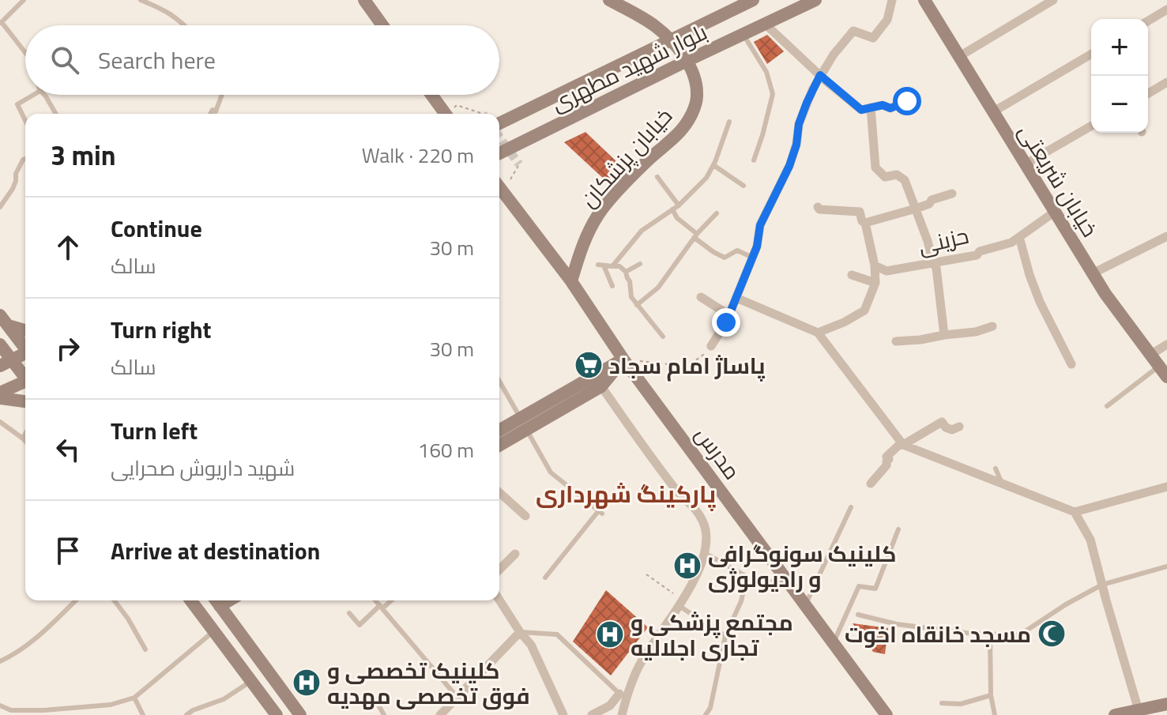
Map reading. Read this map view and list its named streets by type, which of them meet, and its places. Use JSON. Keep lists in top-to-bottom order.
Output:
{
  "streets": {
    "main road": [
      "بلوار شهید مطهری",
      "خیابان پزشکان",
      "خیابان شریعتی",
      "مدرس"
    ],
    "street": ["حزینی"]
  },
  "crossings": [
    ["بلوار شهید مطهری", "خیابان پزشکان"],
    ["خیابان پزشکان", "مدرس"],
    ["خیابان شریعتی", "حزینی"]
  ],
  "districts": ["پارکینگ شهرداری"],
  "places": {
    "supermarket": ["پاساژ امام سجاد"],
    "hospital": ["کلینیک سونوگرافی و رادیولوژی", "مجتمع پزشکی و تجاری اجلالیه", "کلینیک تخصصی و فوق تخصصی مهدیه"],
    "mosque": ["مسجد خانقاه اخوت"]
  },
  "page": {
    "map_buttons": ["+", "−"],
    "search": "Search here",
    "heading": ["3 min", "Walk · 220 m"],
    "list": [
      ["Continue", "سالک", "30 m"],
      ["Turn right", "سالک", "30 m"],
      ["Turn left", "شهید داریوش صحرایی", "160 m"],
      "Arrive at destination"
    ]
  }
}
